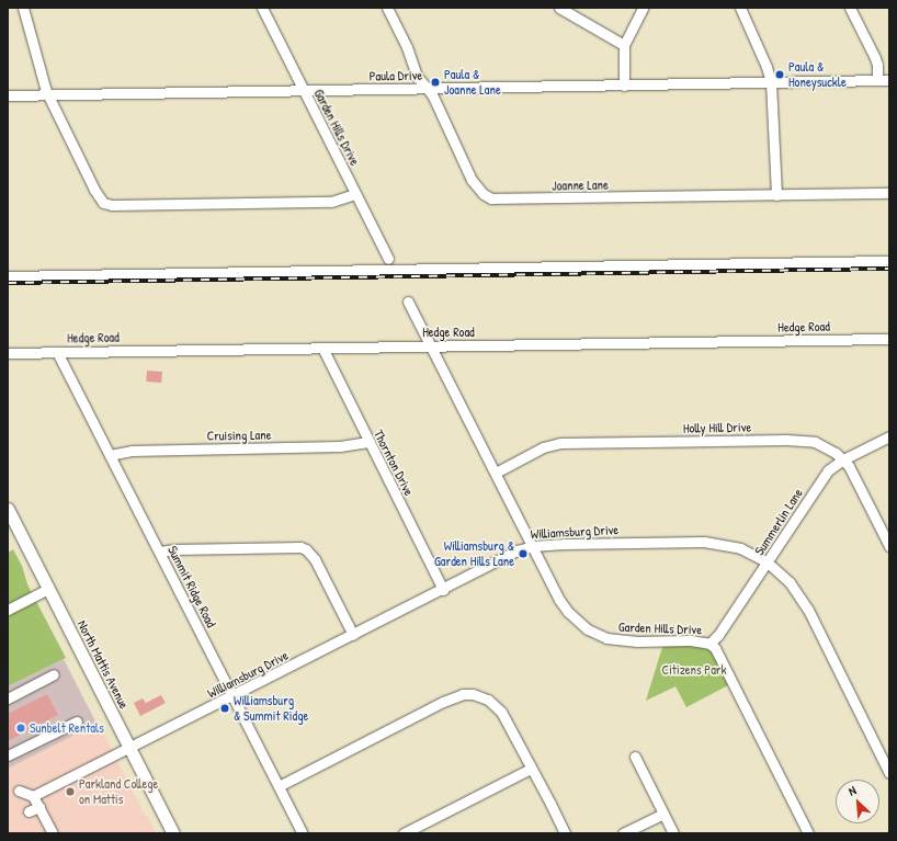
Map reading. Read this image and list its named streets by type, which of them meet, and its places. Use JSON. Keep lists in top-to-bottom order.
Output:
{
  "streets": {
    "main road": ["North Mattis Avenue"],
    "street": [
      "Paula Drive",
      "Garden Hills Drive",
      "Joanne Lane",
      "Hedge Road",
      "Holly Hill Drive",
      "Cruising Lane",
      "Thornton Drive",
      "Summerlin Lane",
      "Williamsburg Drive",
      "Summit Ridge Road"
    ]
  },
  "crossings": [
    ["Paula Drive", "Garden Hills Drive"],
    ["Paula Drive", "Joanne Lane"],
    ["Garden Hills Drive", "Hedge Road"],
    ["Garden Hills Drive", "Holly Hill Drive"],
    ["Garden Hills Drive", "Summerlin Lane"],
    ["Garden Hills Drive", "Williamsburg Drive"],
    ["Hedge Road", "Thornton Drive"],
    ["Hedge Road", "Summit Ridge Road"],
    ["Holly Hill Drive", "Summerlin Lane"],
    ["Cruising Lane", "Thornton Drive"],
    ["Cruising Lane", "Summit Ridge Road"],
    ["Thornton Drive", "Williamsburg Drive"],
    ["Summerlin Lane", "Williamsburg Drive"],
    ["Williamsburg Drive", "Summit Ridge Road"],
    ["Williamsburg Drive", "North Mattis Avenue"]
  ],
  "parks": ["Citizens Park"],
  "places": [
    "Paula & Honeysuckle",
    "Paula & Joanne Lane",
    "Williamsburg & Garden Hills Lane",
    "Williamsburg & Summit Ridge",
    "Sunbelt Rentals",
    "Parkland College on Mattis"
  ],
  "north": "top left"
}
